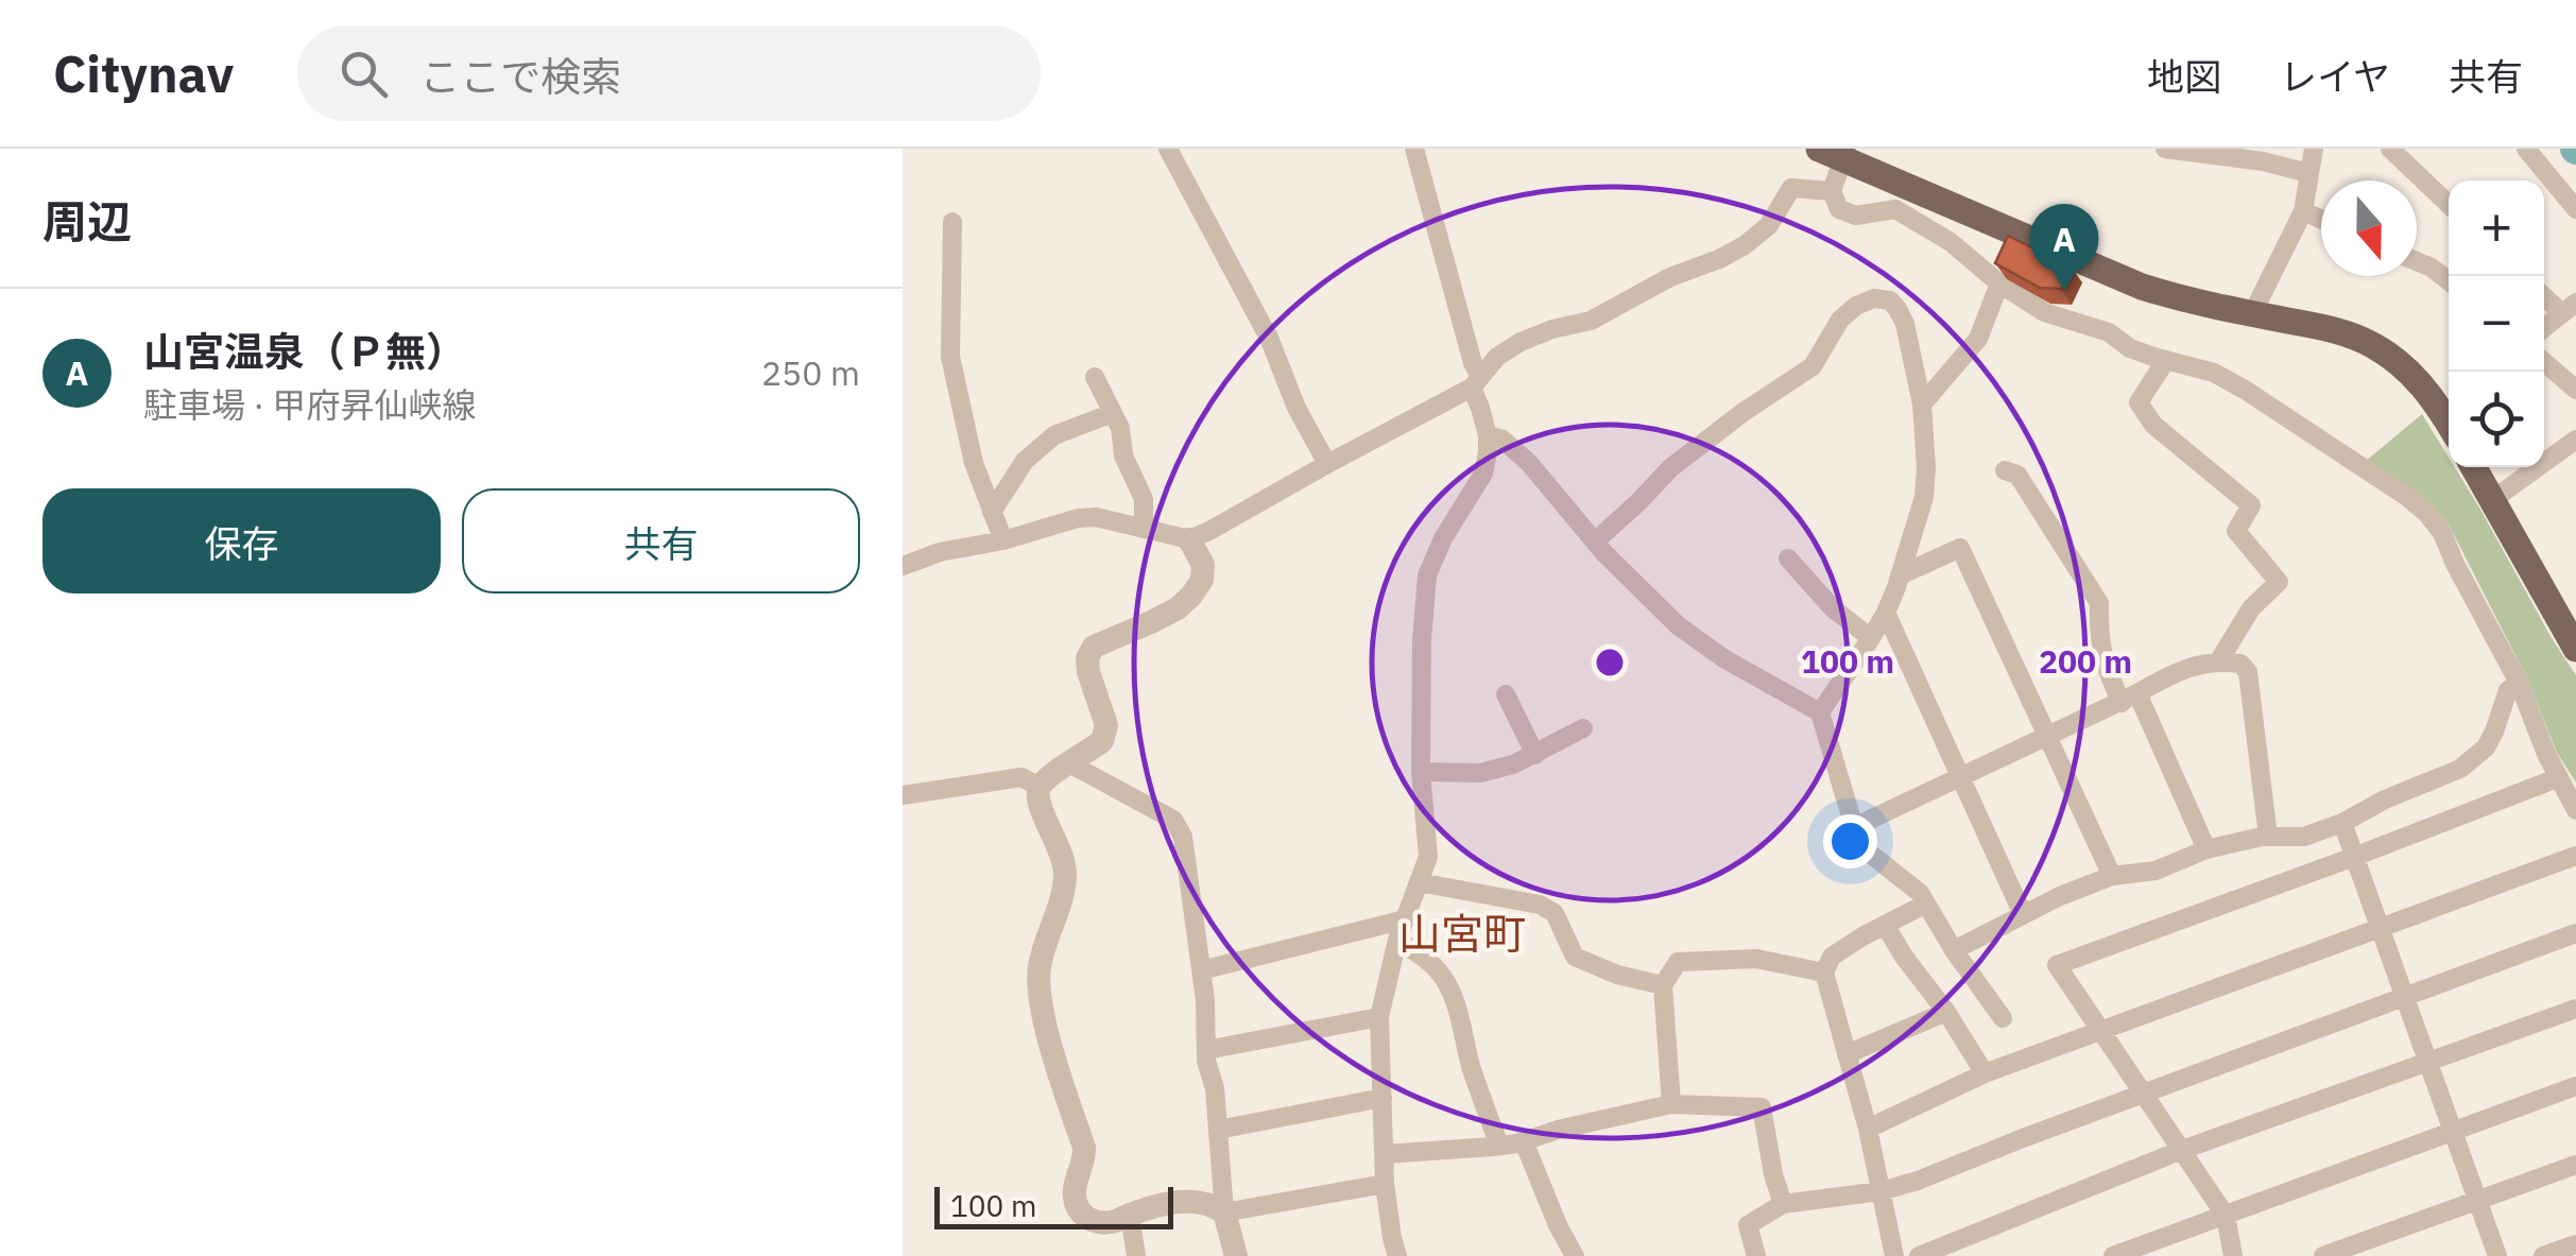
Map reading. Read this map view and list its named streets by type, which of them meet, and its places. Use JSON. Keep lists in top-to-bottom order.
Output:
{
  "districts": ["山宮町"],
  "scale_bar": "100 m",
  "north": "bottom",
  "page": {
    "header": "Citynav",
    "search": "ここで検索",
    "nav": ["地図", "レイヤ", "共有"],
    "heading": "周辺",
    "map_buttons": ["+", "−"],
    "pins": "A",
    "list": [
      {
        "mark": "A",
        "name": "山宮温泉（Ｐ無）",
        "note": "駐車場 · 甲府昇仙峡線",
        "value": "250 m"
      }
    ],
    "buttons": ["保存", "共有"],
    "scale": "100 m"
  },
  "rings": ["100 m", "200 m"]
}
